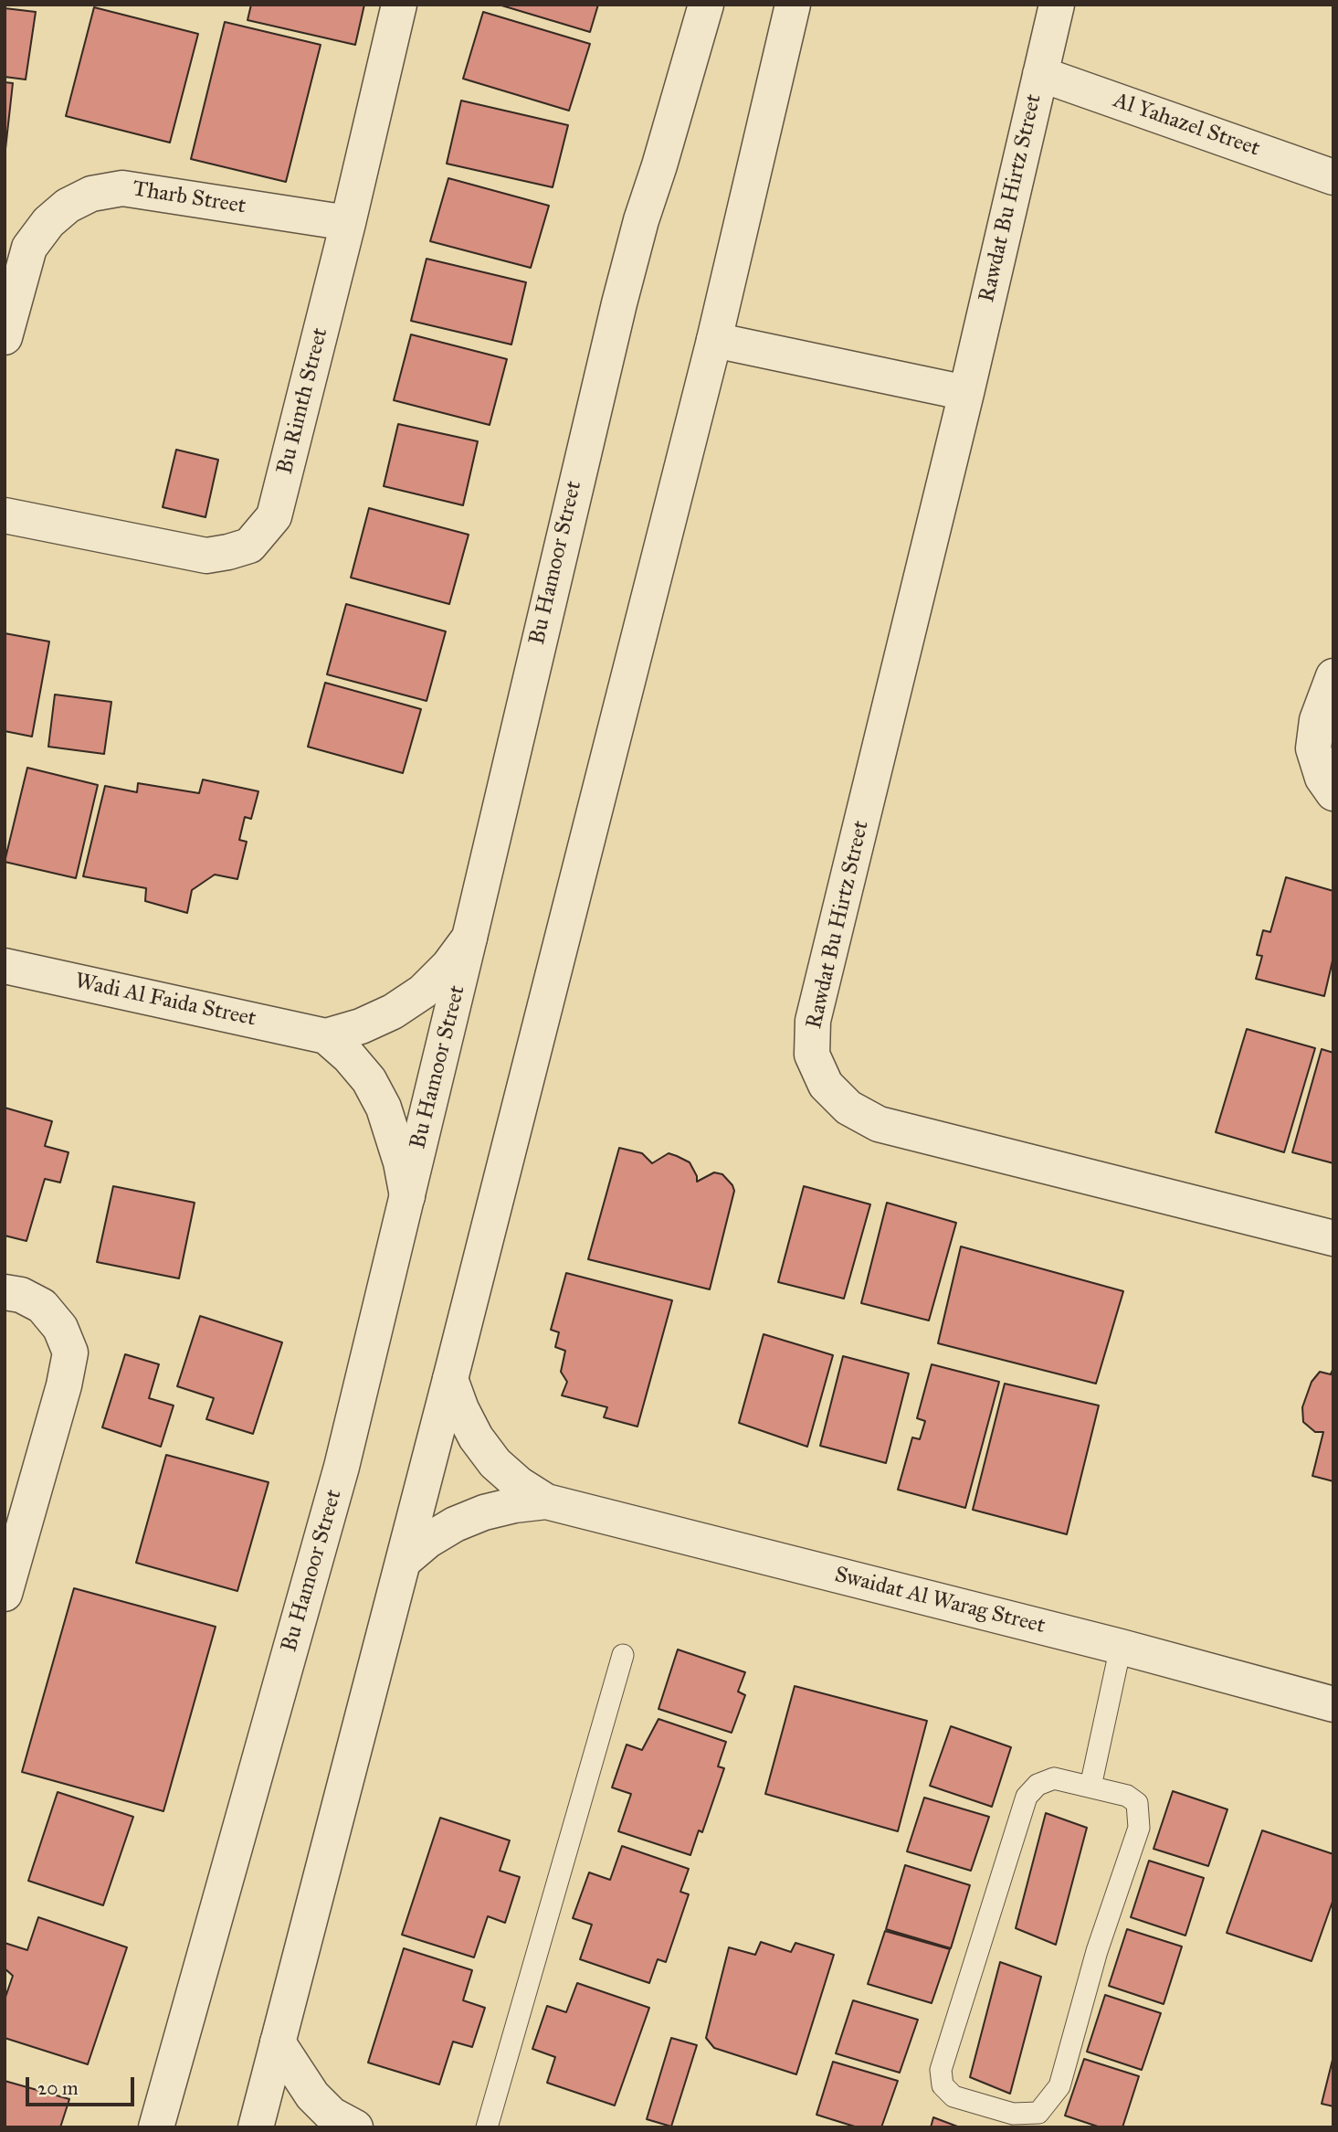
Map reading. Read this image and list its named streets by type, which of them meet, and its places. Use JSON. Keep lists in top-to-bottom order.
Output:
{
  "streets": {
    "street": [
      "Al Yahazel Street",
      "Tharb Street",
      "Rawdat Bu Hirtz Street",
      "Bu Rimth Street",
      "Bu Hamoor Street",
      "Wadi Al Faida Street",
      "Swaidat Al Warag Street"
    ]
  },
  "crossings": [
    ["Al Yahazel Street", "Rawdat Bu Hirtz Street"],
    ["Tharb Street", "Bu Rimth Street"],
    ["Bu Hamoor Street", "Wadi Al Faida Street"]
  ],
  "scale_bar": "20 m"
}
